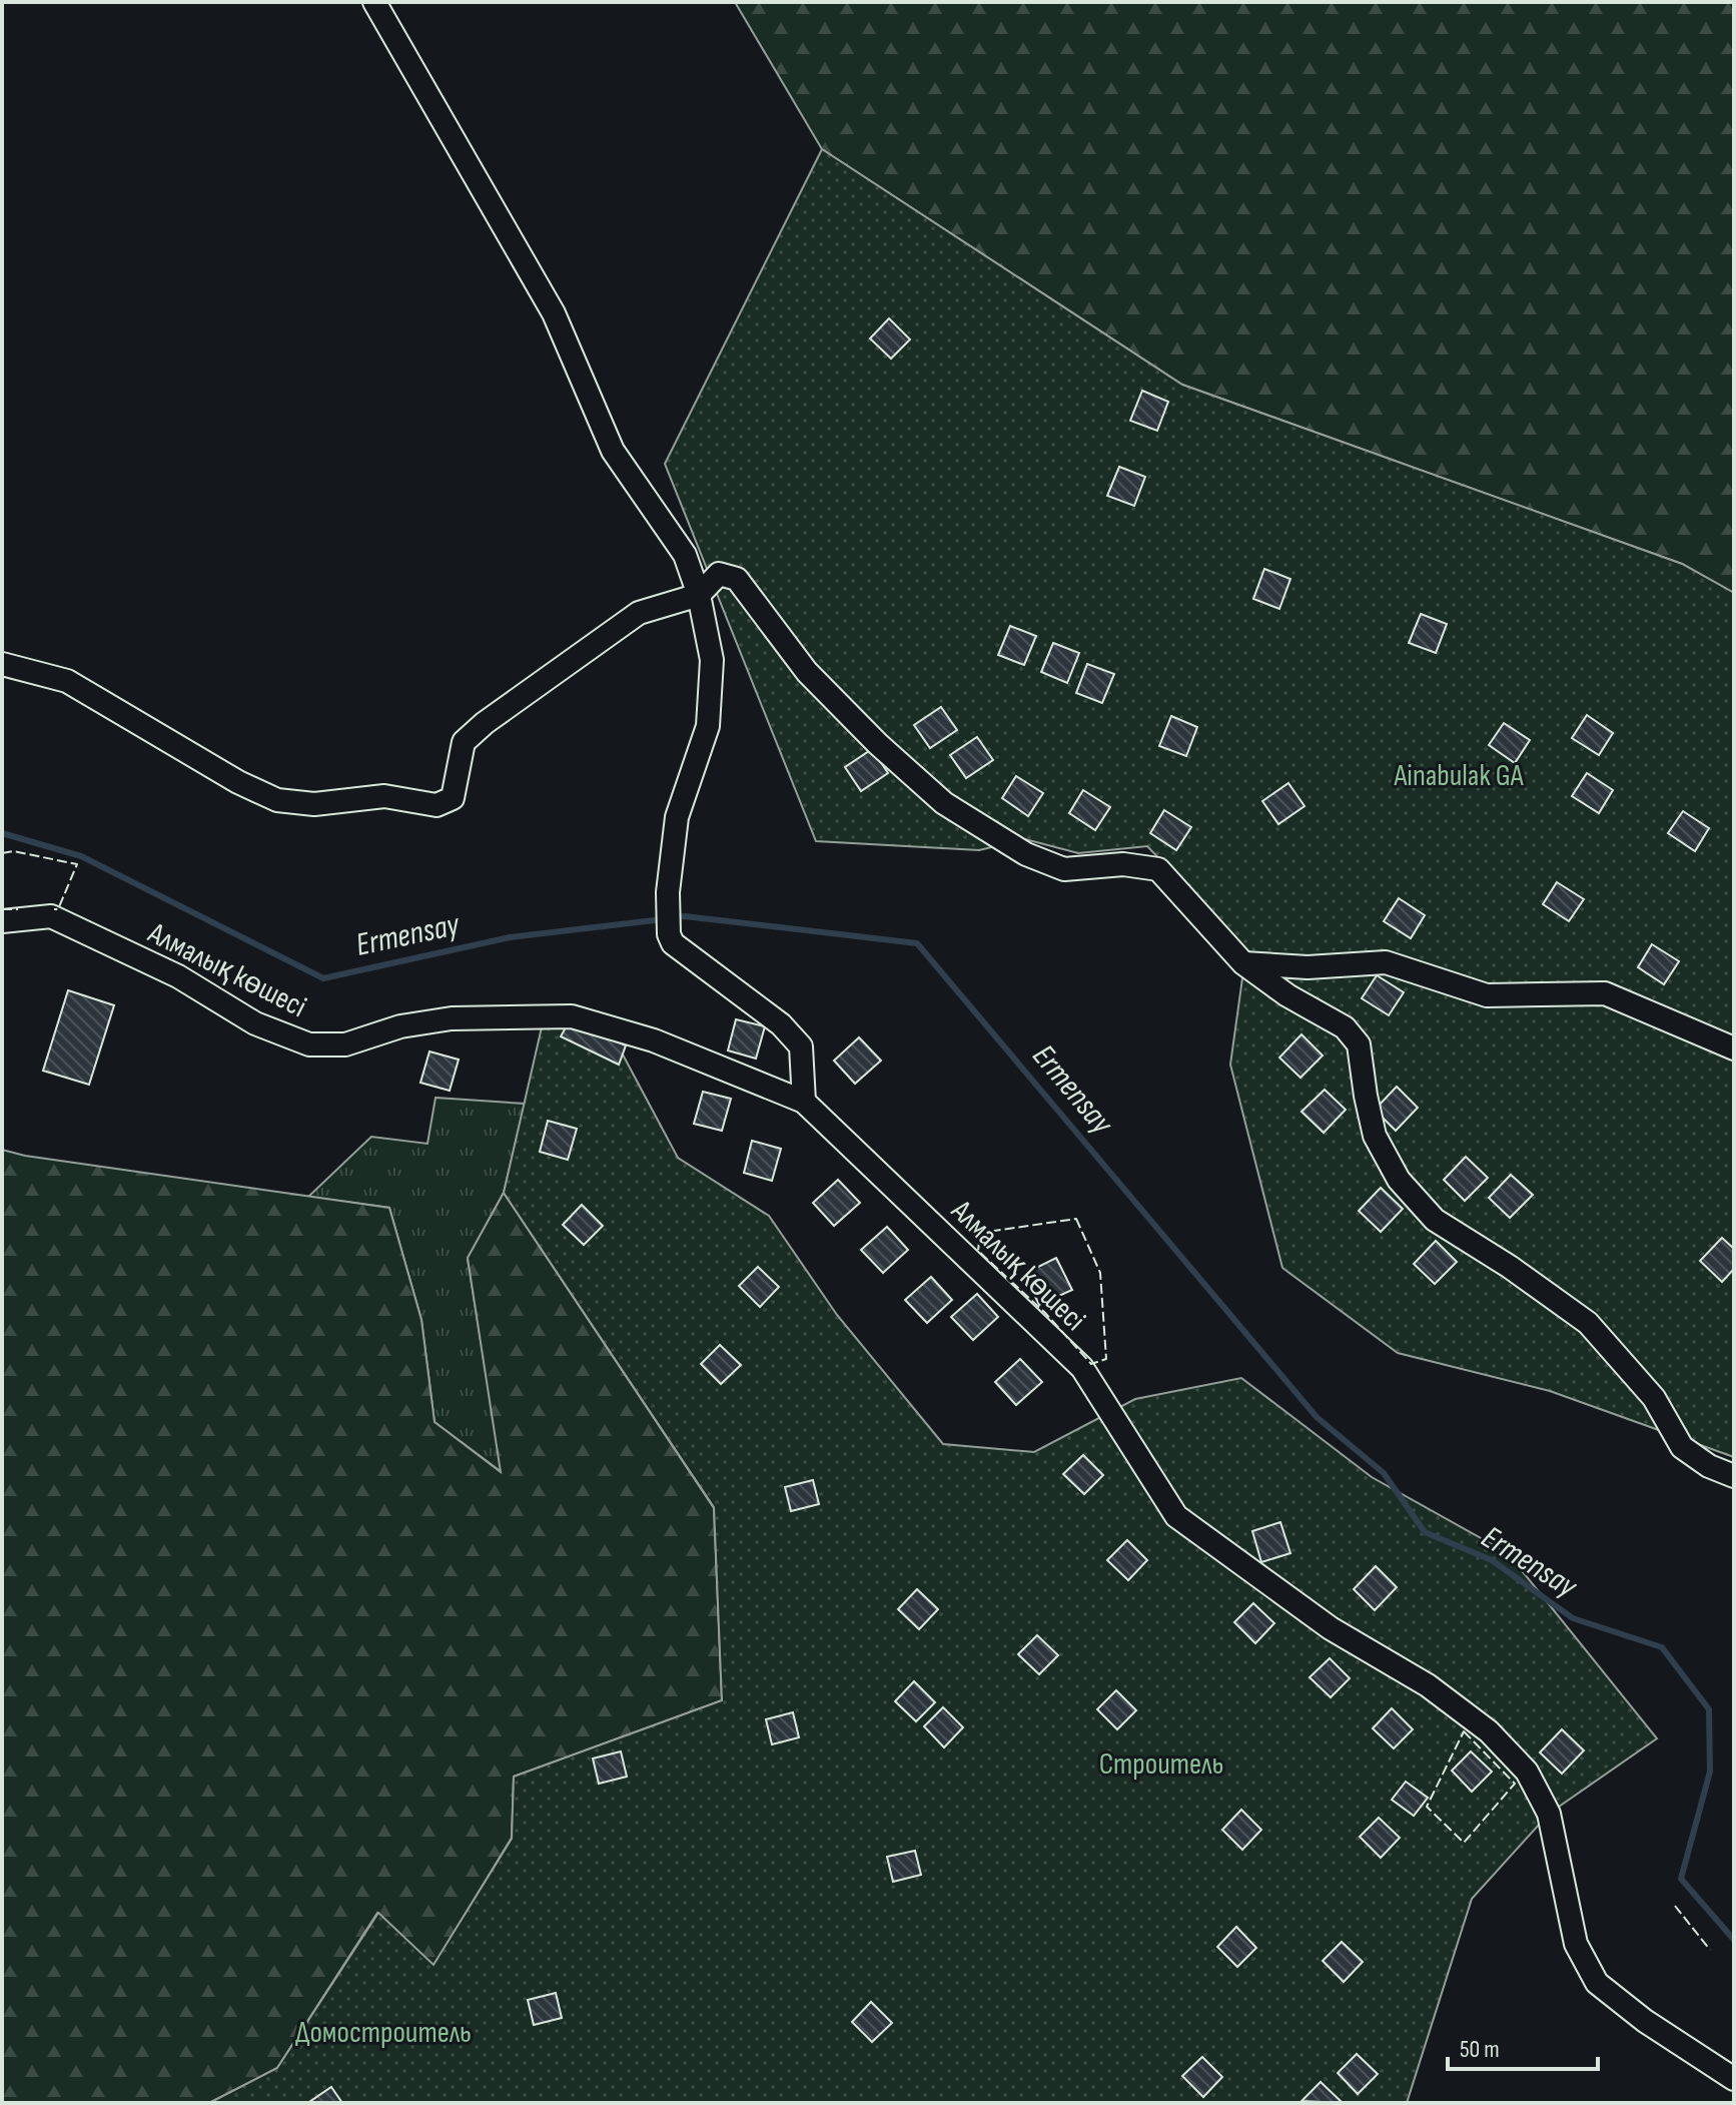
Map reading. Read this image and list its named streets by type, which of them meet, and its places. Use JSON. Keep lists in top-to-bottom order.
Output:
{
  "streets": {
    "street": ["Алмалық көшесі"]
  },
  "water": ["Ermensay"],
  "parks": ["Ainabulak GA", "Строитель", "Домостроитель"],
  "scale_bar": "50 m"
}
